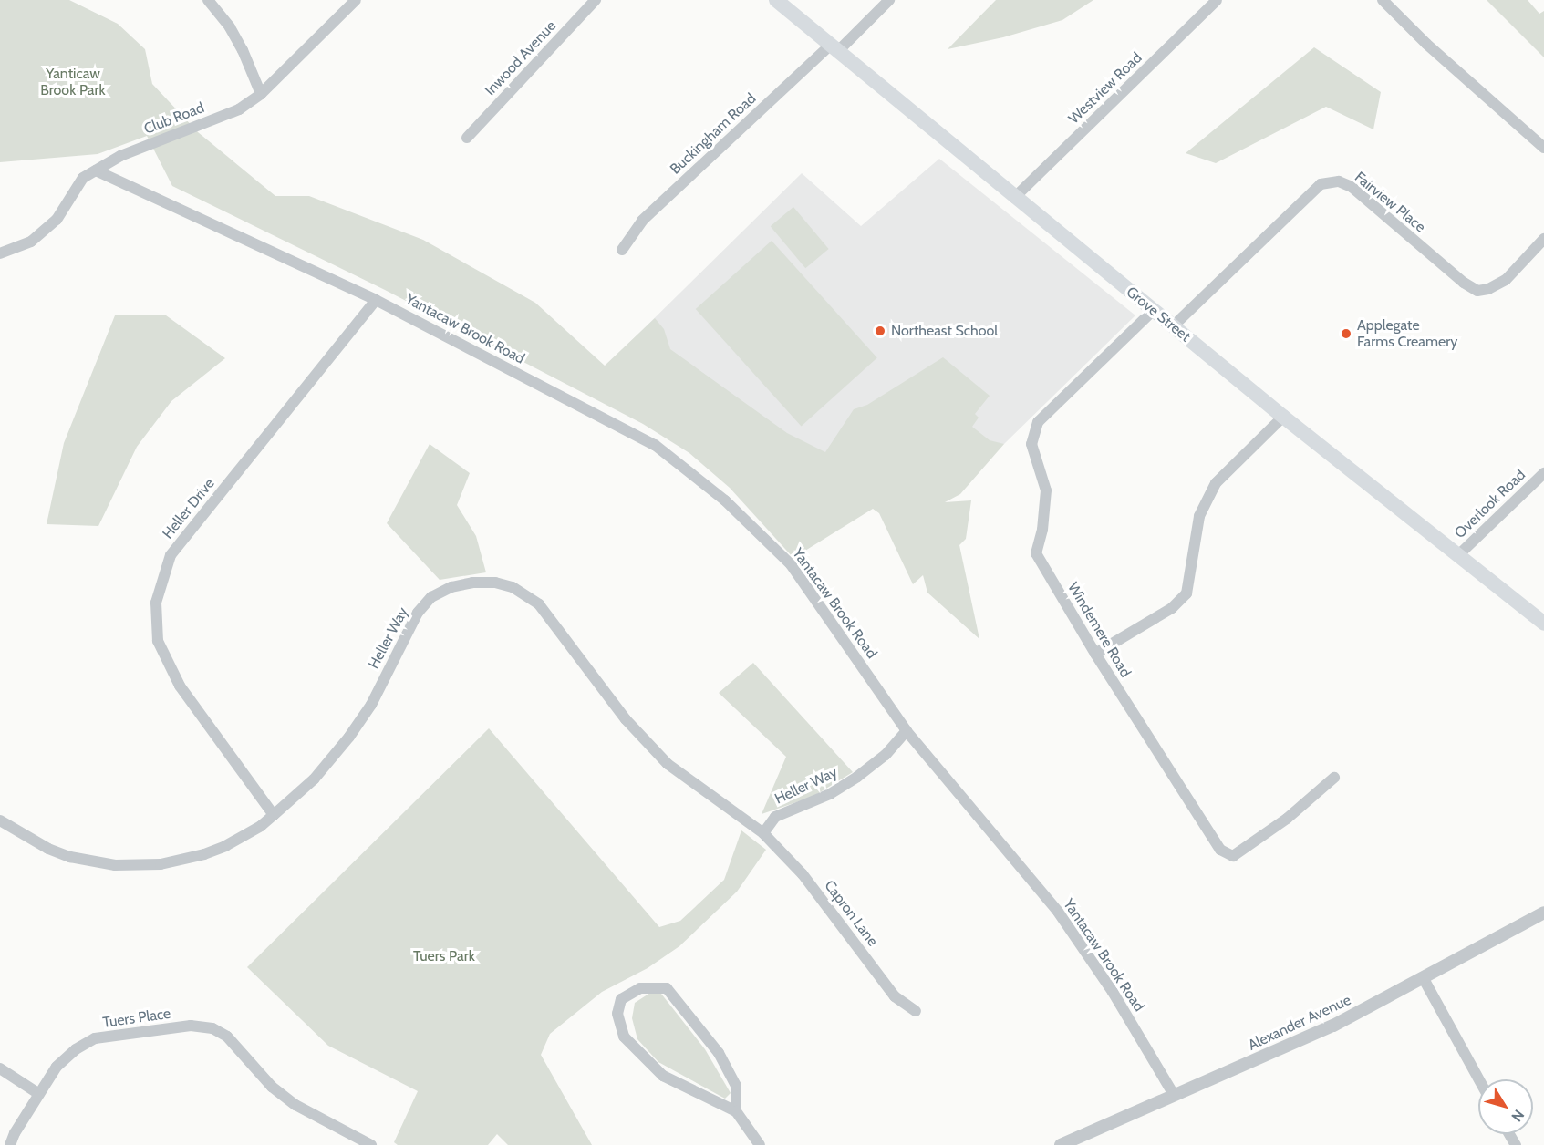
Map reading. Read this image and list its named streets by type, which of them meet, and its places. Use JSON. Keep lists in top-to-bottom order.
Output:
{
  "streets": {
    "main road": ["Grove Street"],
    "street": [
      "Inwood Avenue",
      "Westview Road",
      "Club Road",
      "Buckingham Road",
      "Fairview Place",
      "Yantacaw Brook Road",
      "Overlook Road",
      "Heller Drive",
      "Windemere Road",
      "Heller Way",
      "Capron Lane",
      "Tuers Place",
      "Alexander Avenue"
    ]
  },
  "crossings": [
    ["Westview Road", "Grove Street"],
    ["Club Road", "Yantacaw Brook Road"],
    ["Buckingham Road", "Grove Street"],
    ["Fairview Place", "Grove Street"],
    ["Grove Street", "Overlook Road"],
    ["Grove Street", "Windemere Road"],
    ["Yantacaw Brook Road", "Heller Drive"],
    ["Yantacaw Brook Road", "Heller Way"],
    ["Yantacaw Brook Road", "Alexander Avenue"],
    ["Heller Drive", "Heller Way"],
    ["Heller Way", "Capron Lane"]
  ],
  "parks": ["Yanticaw Brook Park", "Tuers Park"],
  "places": ["Northeast School", "Applegate Farms Creamery"],
  "north": "bottom right"
}
